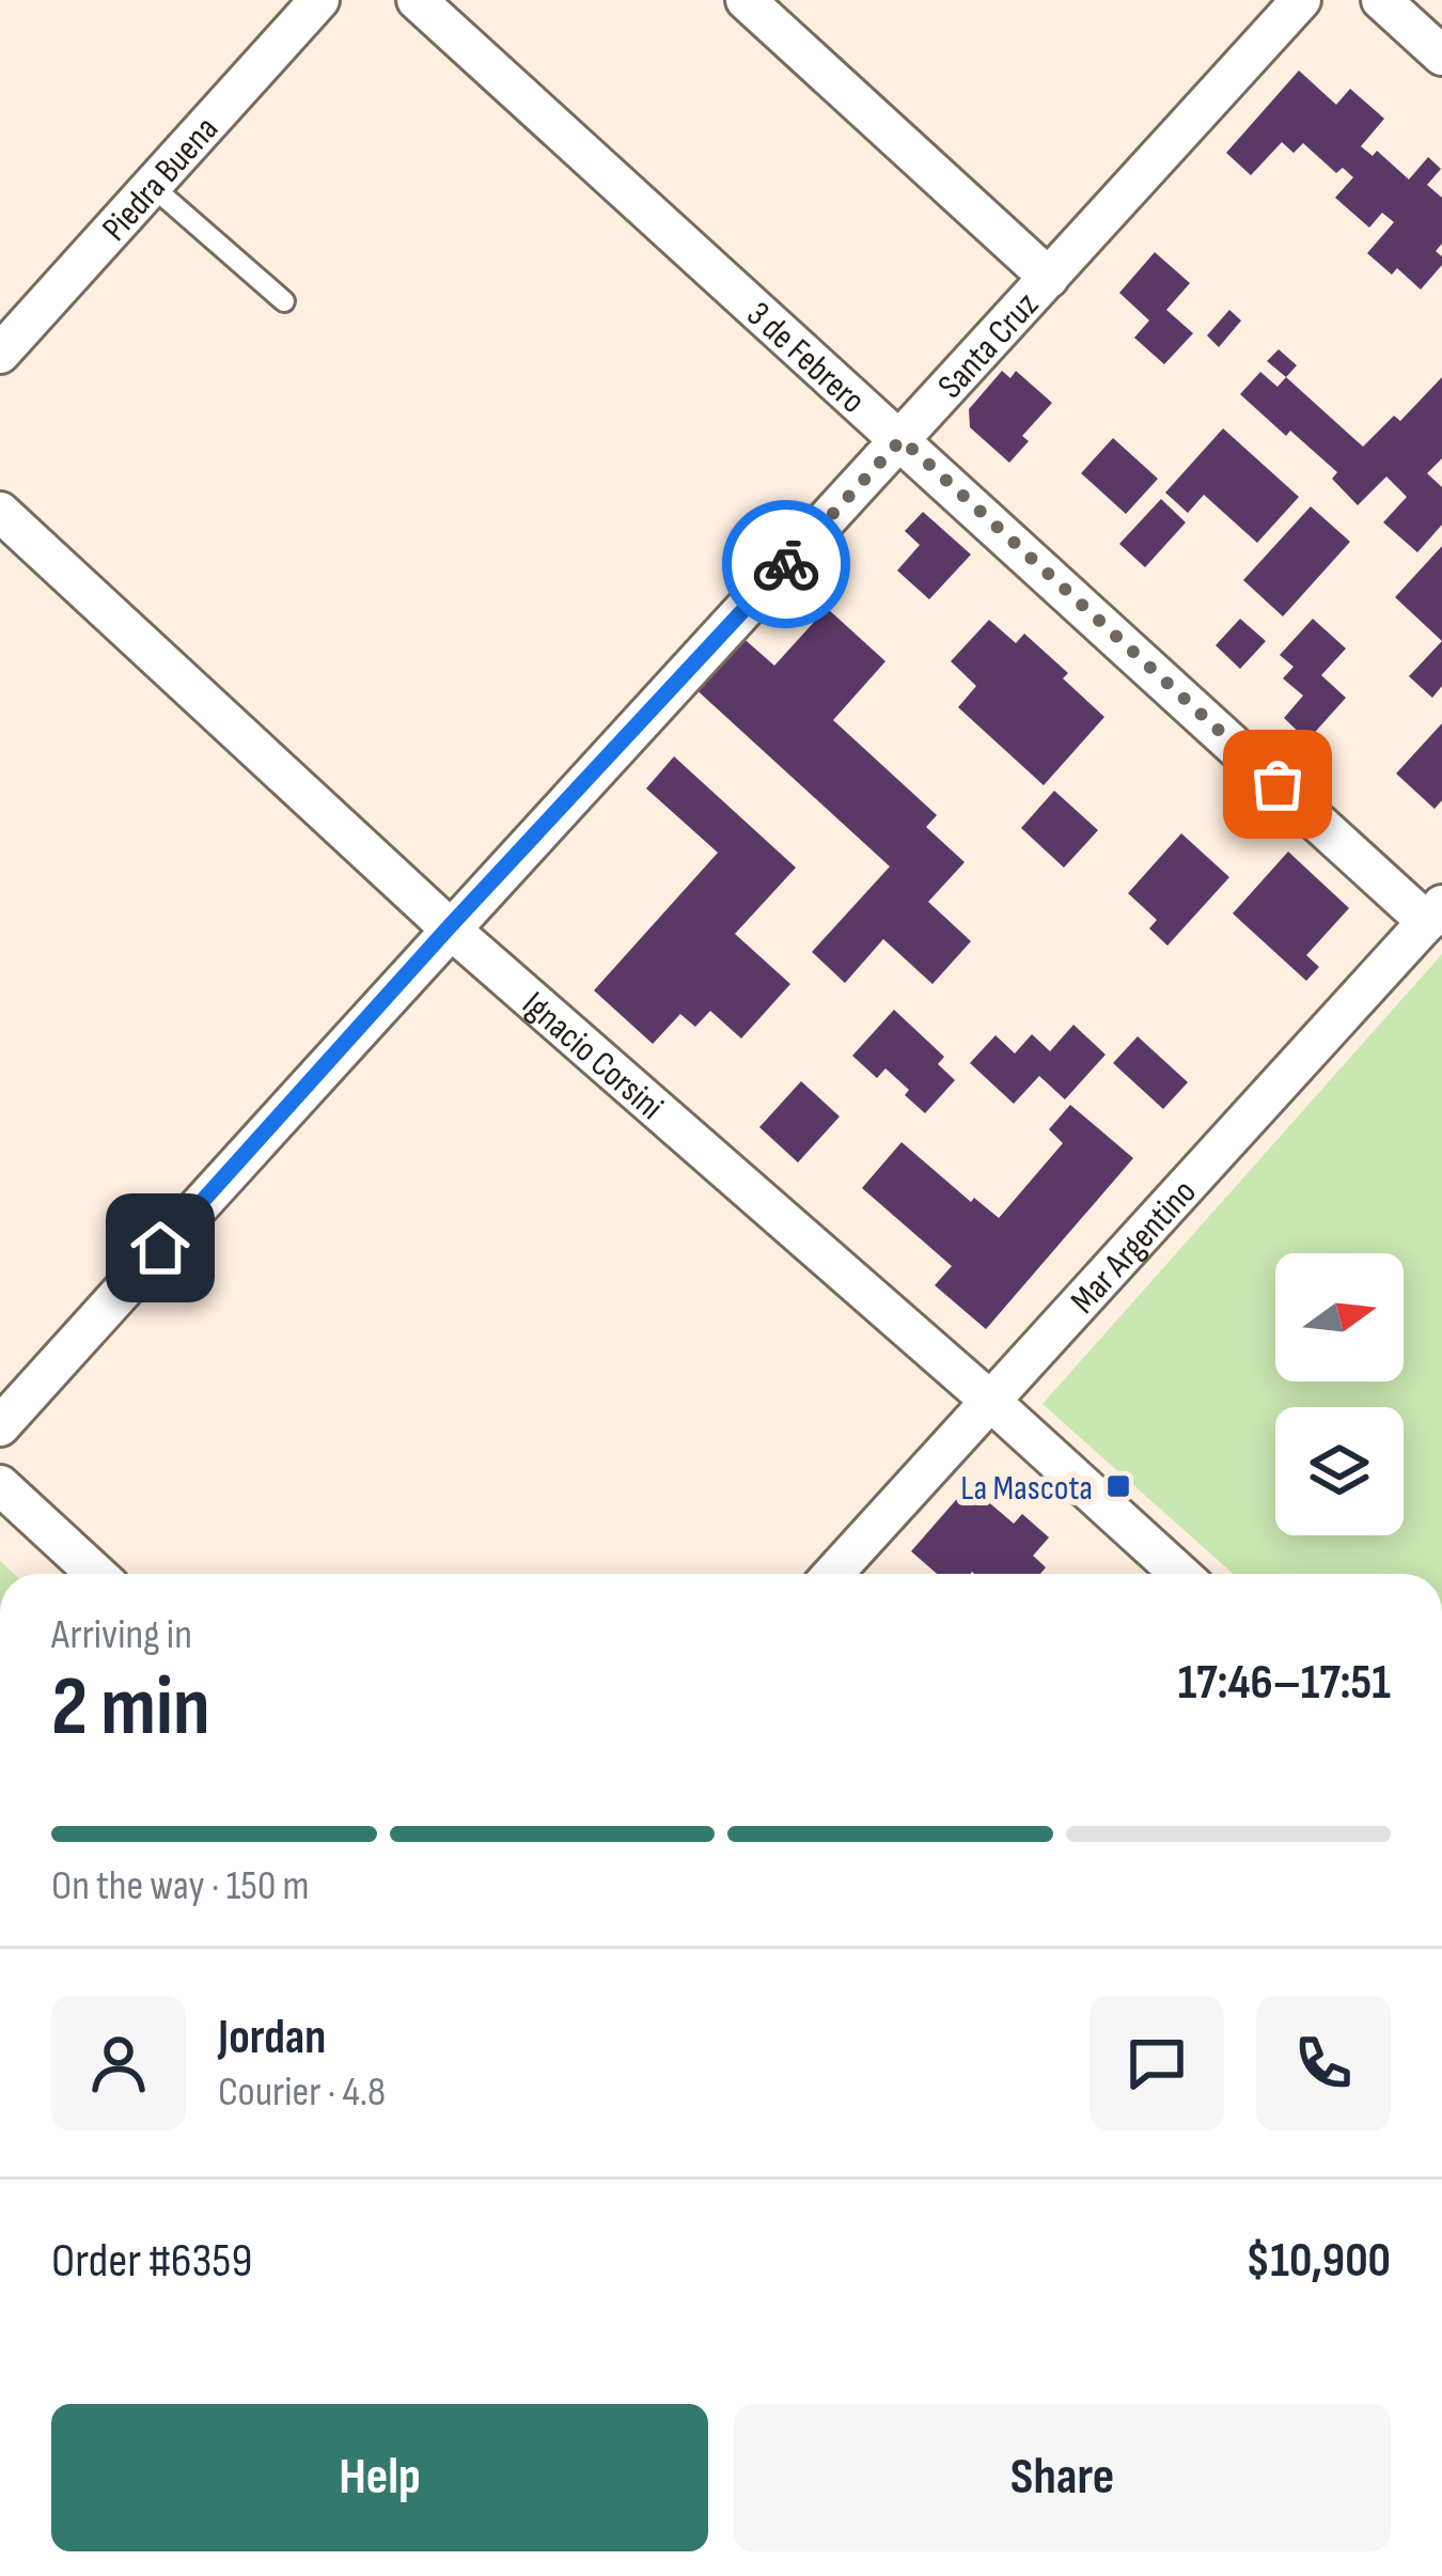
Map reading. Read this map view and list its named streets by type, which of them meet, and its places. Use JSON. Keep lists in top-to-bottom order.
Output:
{
  "streets": {
    "street": [
      "Piedra Buena",
      "Santa Cruz",
      "3 de Febrero",
      "Ignacio Corsini",
      "Mar Argentino"
    ]
  },
  "crossings": [
    ["Santa Cruz", "3 de Febrero"],
    ["Santa Cruz", "Ignacio Corsini"],
    ["3 de Febrero", "Mar Argentino"],
    ["Ignacio Corsini", "Mar Argentino"]
  ],
  "places": {
    "transit": ["La Mascota"]
  },
  "north": "right",
  "page": {
    "heading": ["2 min", "Arriving in", "17:46–17:51"],
    "panel": [
      "Jordan",
      "Courier · 4.8",
      "Order #6359",
      "$10,900"
    ],
    "bar": "On the way · 150 m",
    "buttons": ["Help", "Share"]
  }
}
